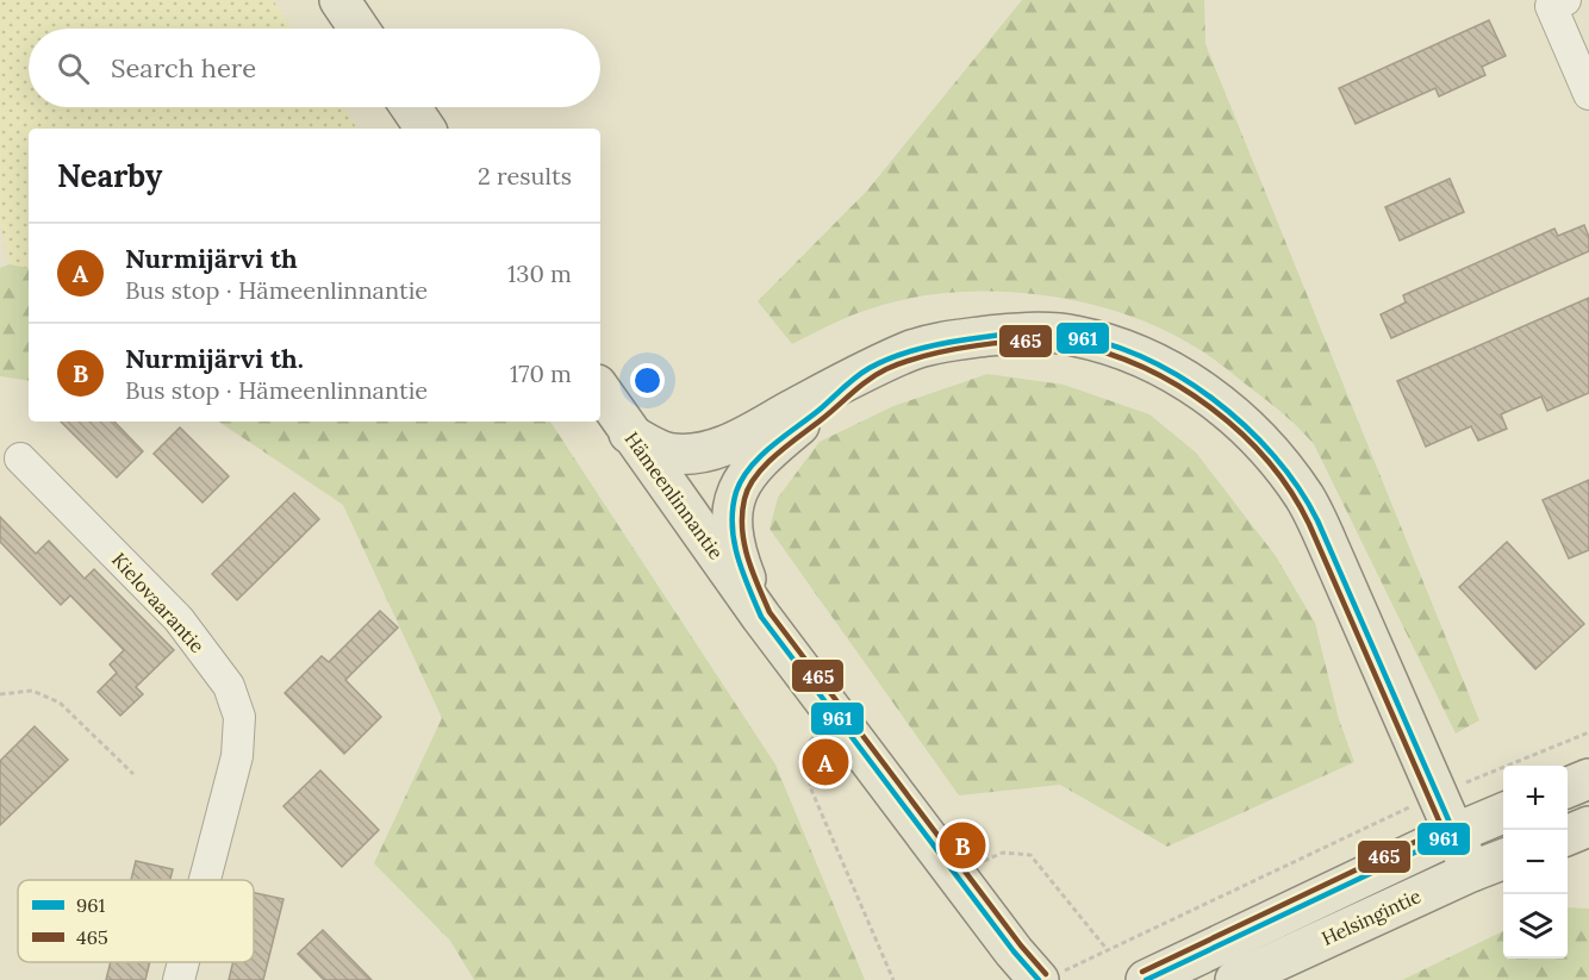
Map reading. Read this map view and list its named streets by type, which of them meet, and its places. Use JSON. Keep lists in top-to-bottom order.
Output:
{
  "streets": {
    "main road": ["Hämeenlinnantie", "Helsingintie"],
    "street": ["Kielovaarantie"]
  },
  "lines": ["transit line 961", "transit line 465"],
  "legend": ["961", "465"],
  "page": {
    "search": "Search here",
    "heading": ["Nearby", "2 results"],
    "list": [
      {
        "mark": "A",
        "name": "Nurmijärvi th",
        "note": "Bus stop · Hämeenlinnantie",
        "value": "130 m"
      },
      {
        "mark": "B",
        "name": "Nurmijärvi th.",
        "note": "Bus stop · Hämeenlinnantie",
        "value": "170 m"
      }
    ],
    "pins": ["A", "B"],
    "map_buttons": ["+", "−"]
  }
}
